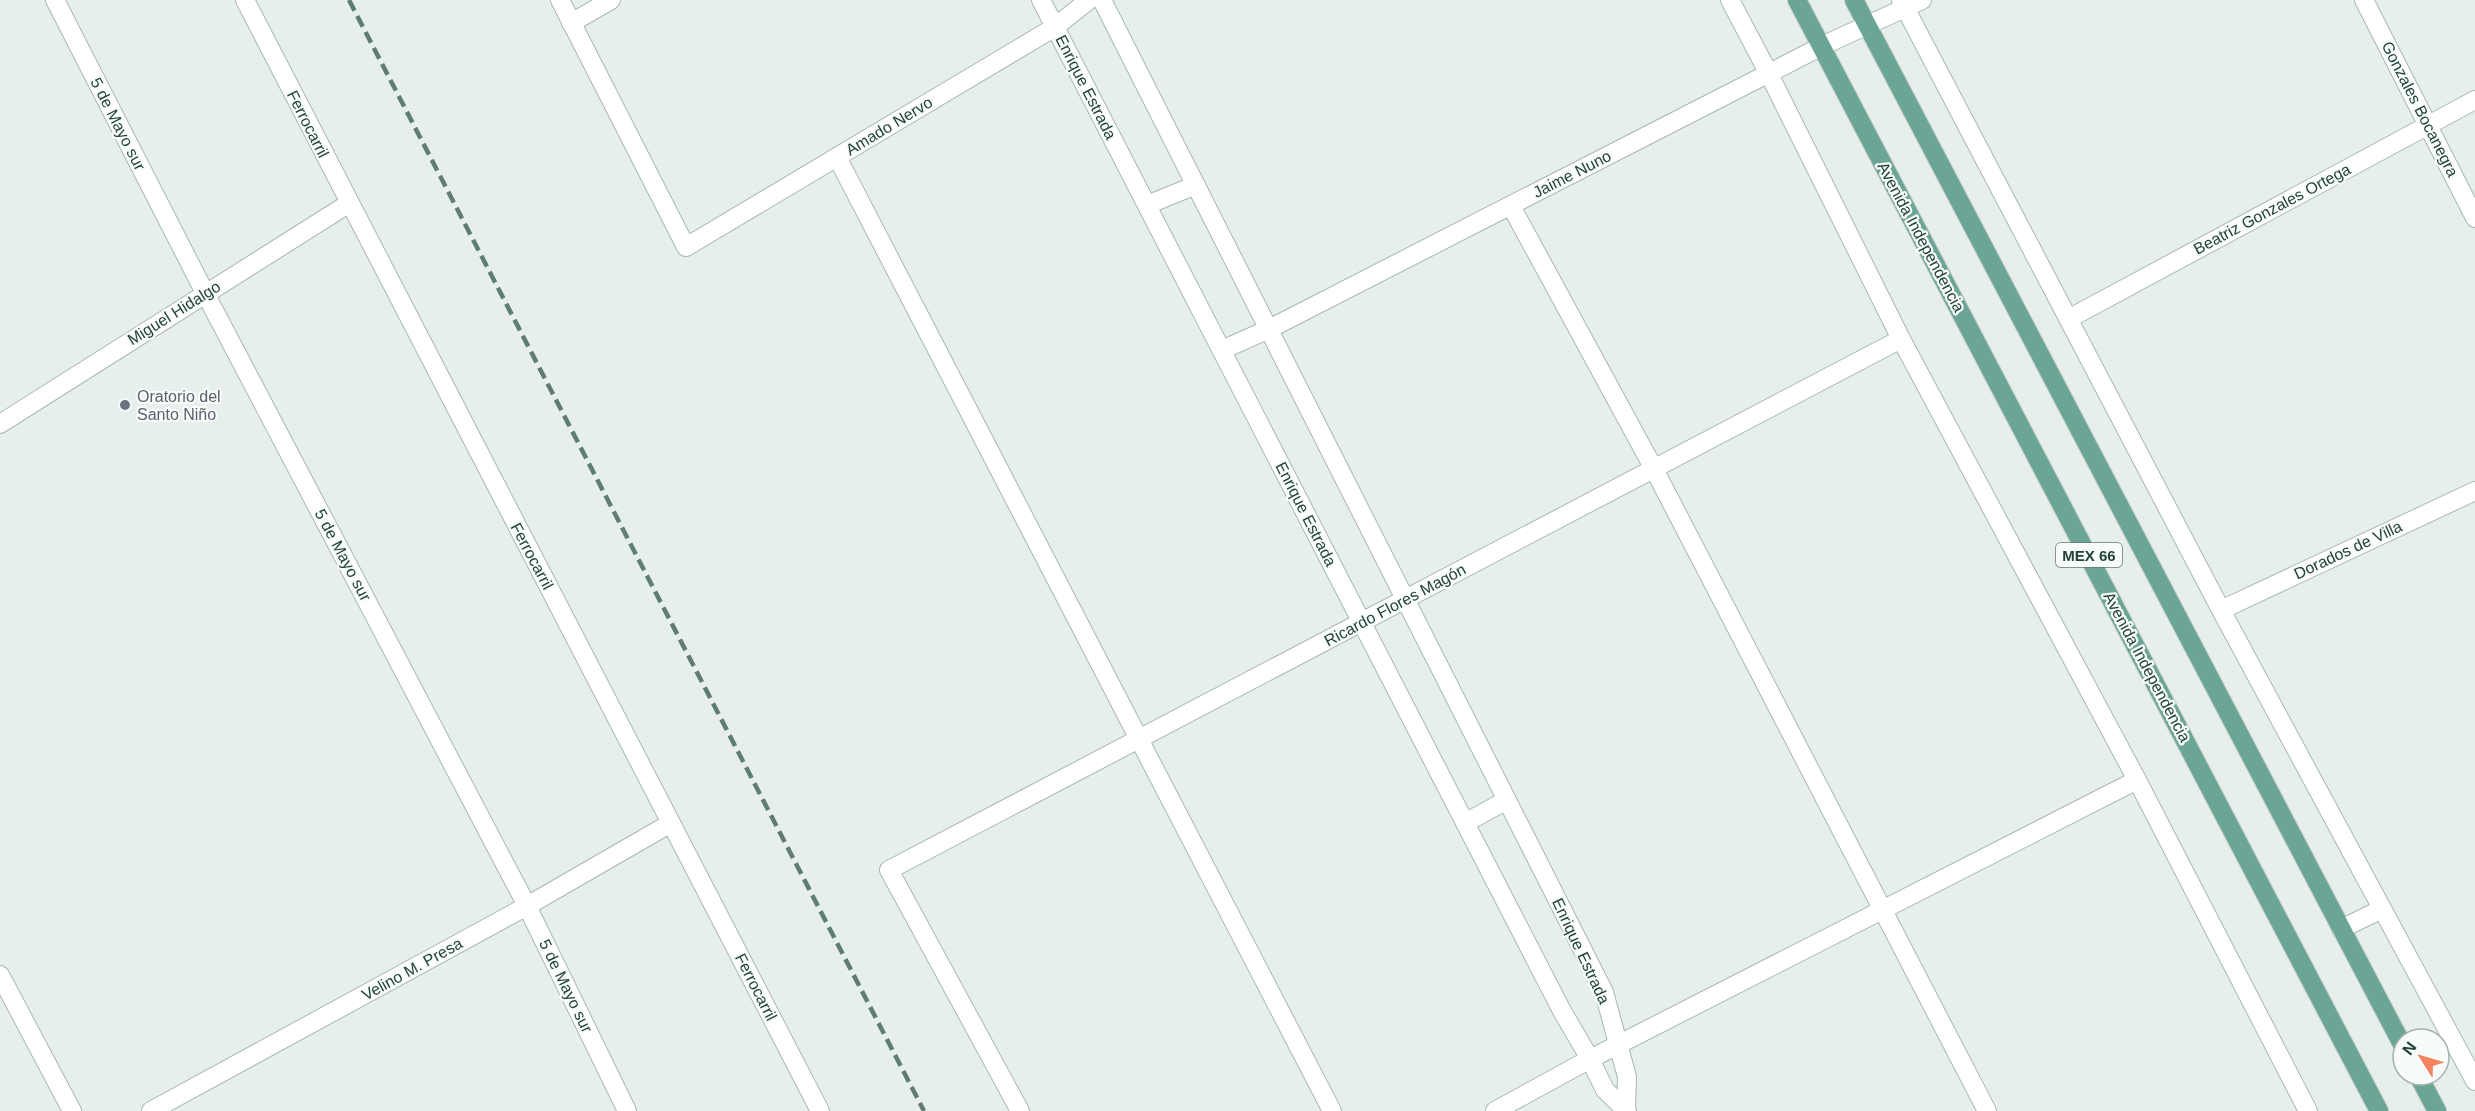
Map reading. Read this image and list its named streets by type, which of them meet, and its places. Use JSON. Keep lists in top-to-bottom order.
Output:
{
  "streets": {
    "main road": ["Avenida Independencia", "MEX 66"],
    "street": [
      "Enrique Estrada",
      "Gonzales Bocanegra",
      "5 de Mayo sur",
      "Ferrocarril",
      "Amado Nervo",
      "Jaime Nuno",
      "Beatriz Gonzales Ortega",
      "Miguel Hidalgo",
      "Dorados de Villa",
      "Ricardo Flores Magón",
      "Velino M. Presa"
    ]
  },
  "crossings": [
    ["Enrique Estrada", "Amado Nervo"],
    ["Enrique Estrada", "Jaime Nuno"],
    ["Enrique Estrada", "Ricardo Flores Magón"],
    ["Gonzales Bocanegra", "Beatriz Gonzales Ortega"],
    ["5 de Mayo sur", "Miguel Hidalgo"],
    ["5 de Mayo sur", "Velino M. Presa"],
    ["Ferrocarril", "Miguel Hidalgo"],
    ["Ferrocarril", "Velino M. Presa"],
    ["Jaime Nuno", "Avenida Independencia"],
    ["Jaime Nuno", "MEX 66"]
  ],
  "places": ["Oratorio del Santo Niño"],
  "north": "top left"
}
